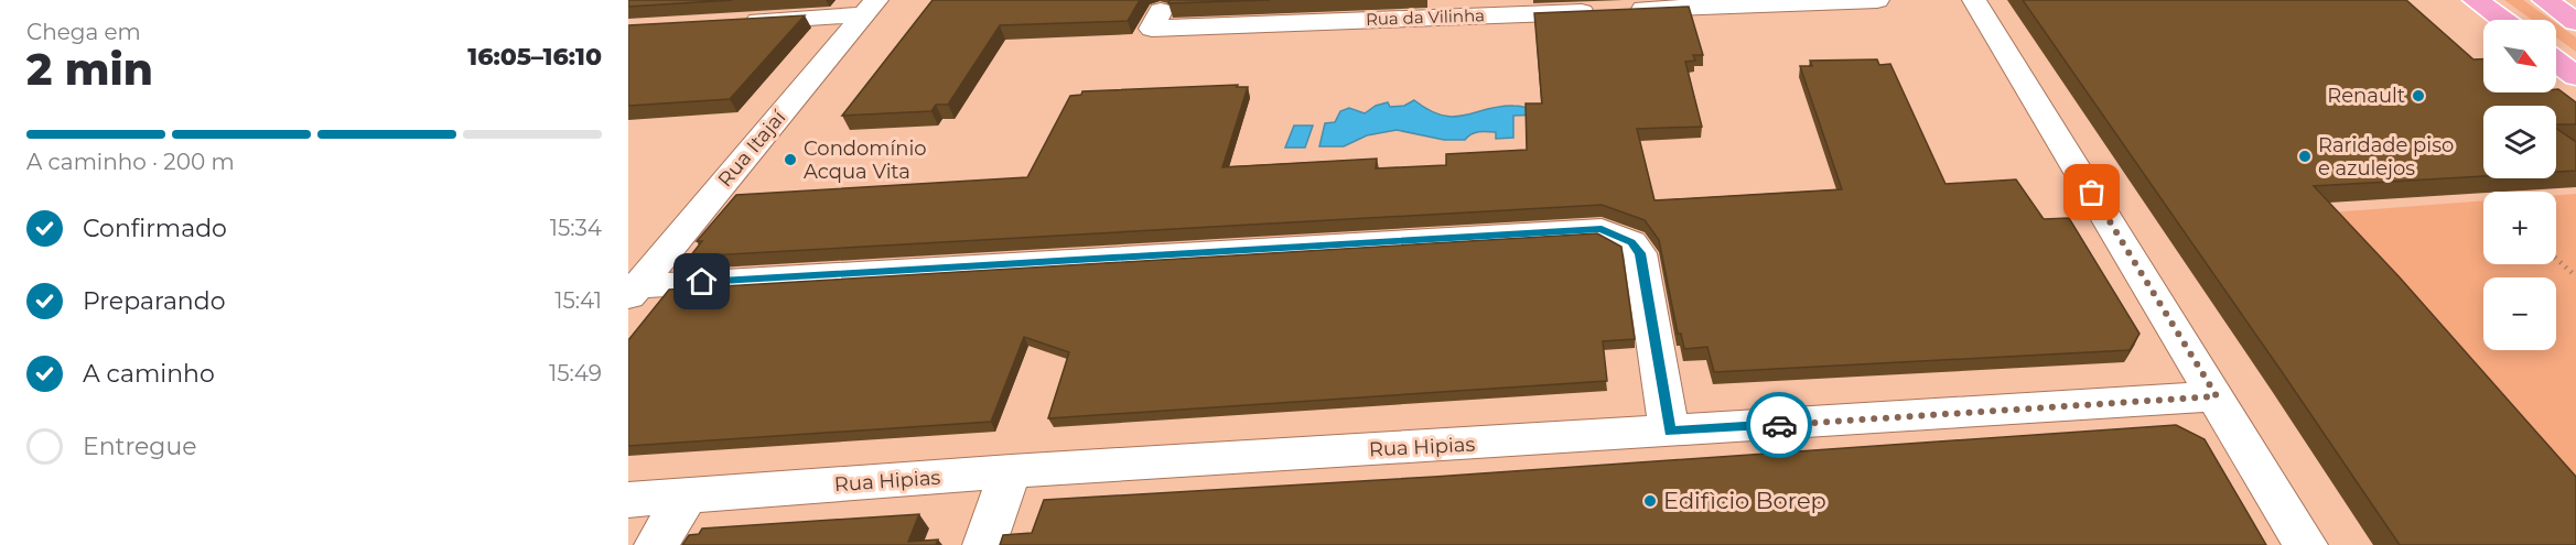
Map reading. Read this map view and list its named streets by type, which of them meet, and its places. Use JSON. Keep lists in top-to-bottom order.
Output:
{
  "streets": {
    "street": ["Rua da Vilinha", "Rua Itajaí", "Rua Hipias"]
  },
  "places": [
    "Renault",
    "Raridade piso e azulejos",
    "Condomínio Acqua Vita",
    "Edifìcio Borep"
  ],
  "north": "bottom right",
  "page": {
    "heading": ["2 min", "Chega em", "16:05–16:10"],
    "map_buttons": ["+", "−"],
    "bar": "A caminho · 200 m",
    "list": [
      ["Confirmado", "15:34"],
      ["Preparando", "15:41"],
      ["A caminho", "15:49"],
      "Entregue"
    ]
  }
}
